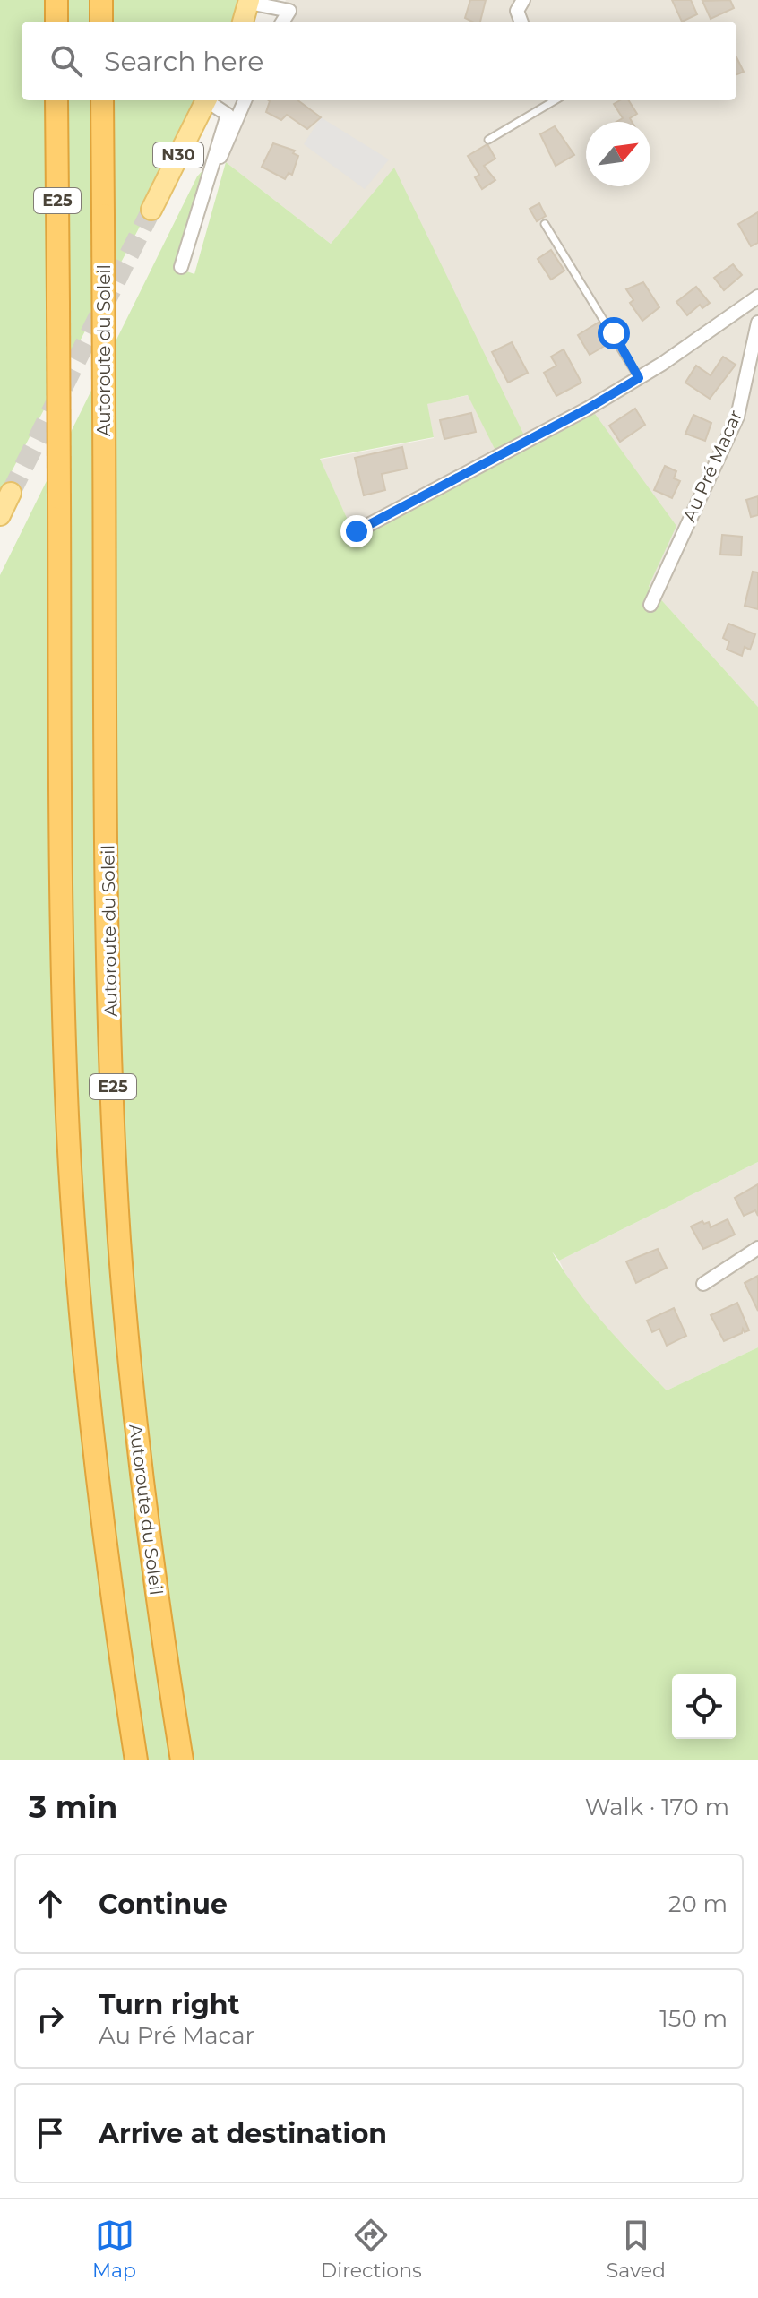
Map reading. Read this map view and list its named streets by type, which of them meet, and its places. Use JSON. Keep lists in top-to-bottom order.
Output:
{
  "streets": {
    "highway": ["E25", "Autoroute du Soleil"],
    "main road": ["N30"],
    "street": ["Au Pré Macar"]
  },
  "north": "top right",
  "page": {
    "search": "Search here",
    "heading": ["3 min", "Walk · 170 m"],
    "list": [
      ["Continue", "20 m"],
      ["Turn right", "Au Pré Macar", "150 m"],
      "Arrive at destination"
    ],
    "nav": ["Map", "Directions", "Saved"]
  }
}
